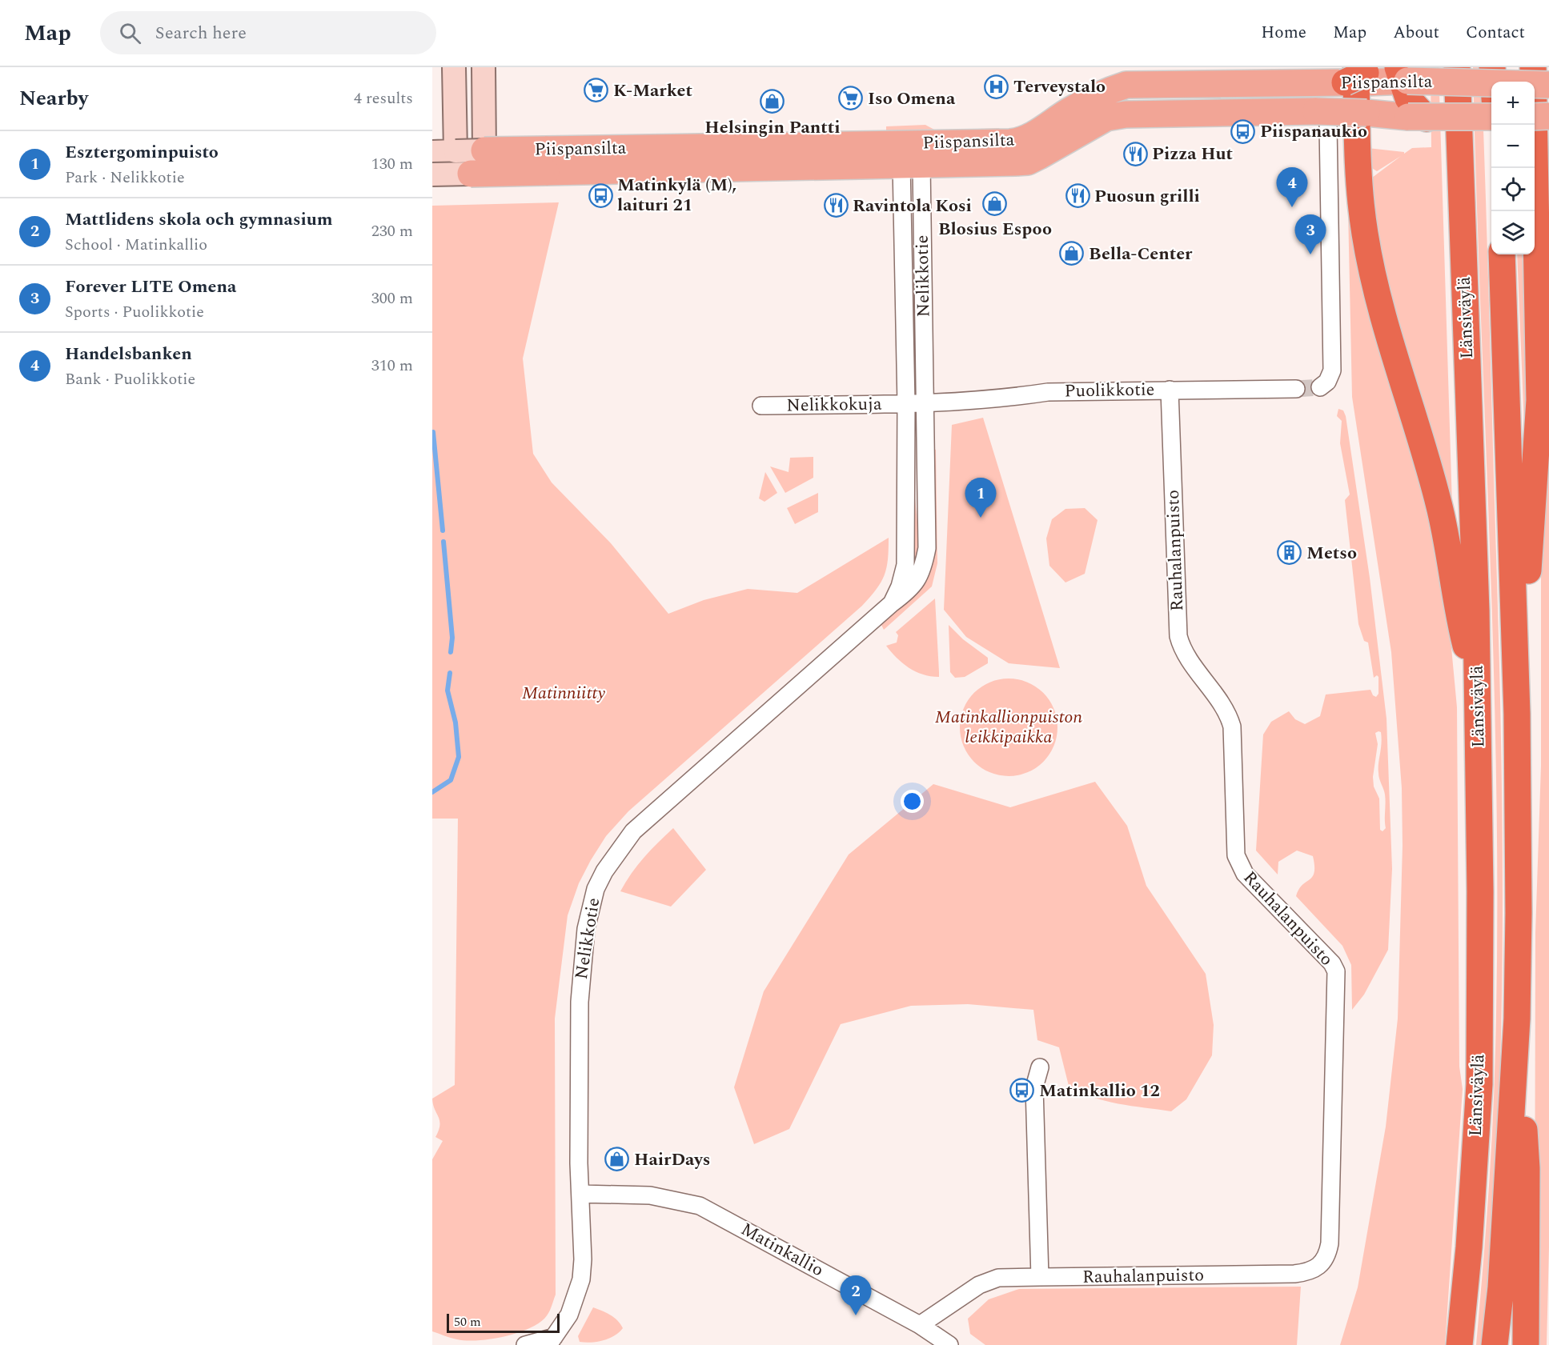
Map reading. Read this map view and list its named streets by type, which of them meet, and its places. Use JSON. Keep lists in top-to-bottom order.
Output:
{
  "streets": {
    "highway": ["Länsiväylä"],
    "main road": ["Piispansilta"],
    "street": [
      "Nelikkotie",
      "Puolikkotie",
      "Nelikkokuja",
      "Rauhalanpuisto",
      "Matinkallio"
    ]
  },
  "crossings": [
    ["Piispansilta", "Nelikkotie"],
    ["Nelikkotie", "Puolikkotie"],
    ["Nelikkotie", "Nelikkokuja"],
    ["Nelikkotie", "Matinkallio"],
    ["Puolikkotie", "Nelikkokuja"],
    ["Puolikkotie", "Rauhalanpuisto"]
  ],
  "parks": ["Matinniitty", "Matinkallionpuiston leikkipaikka"],
  "places": {
    "hospital": ["Terveystalo"],
    "supermarket": ["K-Market", "Iso Omena"],
    "shop": [
      "Helsingin Pantti",
      "Blosius Espoo",
      "Bella-Center",
      "HairDays"
    ],
    "bus stop": ["Piispanaukio", "Matinkylä (M), laituri 21", "Matinkallio 12"],
    "restaurant": ["Pizza Hut", "Puosun grilli", "Ravintola Kosi"],
    "building": ["Metso"]
  },
  "scale_bar": "50 m",
  "page": {
    "header": "Map",
    "search": "Search here",
    "nav": [
      "Home",
      "Map",
      "About",
      "Contact"
    ],
    "heading": ["Nearby", "4 results"],
    "map_buttons": ["+", "−"],
    "list": [
      {
        "mark": "1",
        "name": "Esztergominpuisto",
        "note": "Park · Nelikkotie",
        "value": "130 m"
      },
      {
        "mark": "2",
        "name": "Mattlidens skola och gymnasium",
        "note": "School · Matinkallio",
        "value": "230 m"
      },
      {
        "mark": "3",
        "name": "Forever LITE Omena",
        "note": "Sports · Puolikkotie",
        "value": "300 m"
      },
      {
        "mark": "4",
        "name": "Handelsbanken",
        "note": "Bank · Puolikkotie",
        "value": "310 m"
      }
    ],
    "pins": [
      "4",
      "3",
      "1",
      "2"
    ],
    "scale": "50 m"
  }
}
